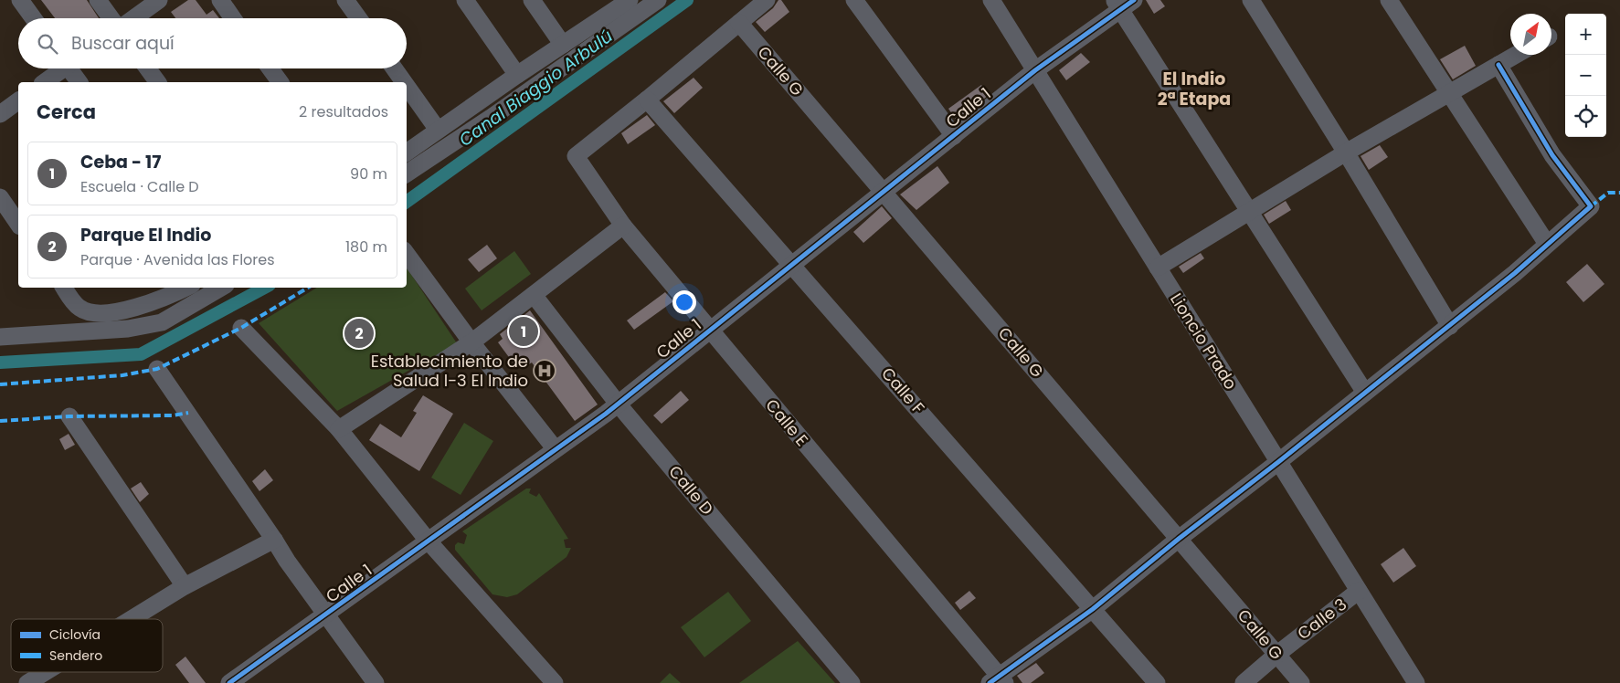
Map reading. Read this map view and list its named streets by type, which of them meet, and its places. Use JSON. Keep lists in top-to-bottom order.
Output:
{
  "streets": {
    "street": [
      "Calle G",
      "Calle 1",
      "Lioncio Prado",
      "Calle F",
      "Calle E",
      "Calle D",
      "Calle 3"
    ]
  },
  "crossings": [
    ["Calle G", "Calle 1"],
    ["Calle G", "Calle 3"],
    ["Calle 1", "Lioncio Prado"],
    ["Calle 1", "Calle F"],
    ["Calle 1", "Calle E"],
    ["Calle 1", "Calle D"],
    ["Lioncio Prado", "Calle 3"],
    ["Calle F", "Calle E"]
  ],
  "districts": ["El Indio 2ª Etapa"],
  "water": ["Canal Biaggio Arbulú"],
  "places": {
    "hospital": ["Establecimiento de Salud I-3 El Indio"]
  },
  "legend": ["Ciclovía", "Sendero"],
  "north": "top right",
  "page": {
    "map_buttons": ["+", "−"],
    "search": "Buscar aquí",
    "heading": ["Cerca", "2 resultados"],
    "list": [
      {
        "mark": "1",
        "name": "Ceba - 17",
        "note": "Escuela · Calle D",
        "value": "90 m"
      },
      {
        "mark": "2",
        "name": "Parque El Indio",
        "note": "Parque · Avenida las Flores",
        "value": "180 m"
      }
    ],
    "pins": ["1", "2"]
  }
}
